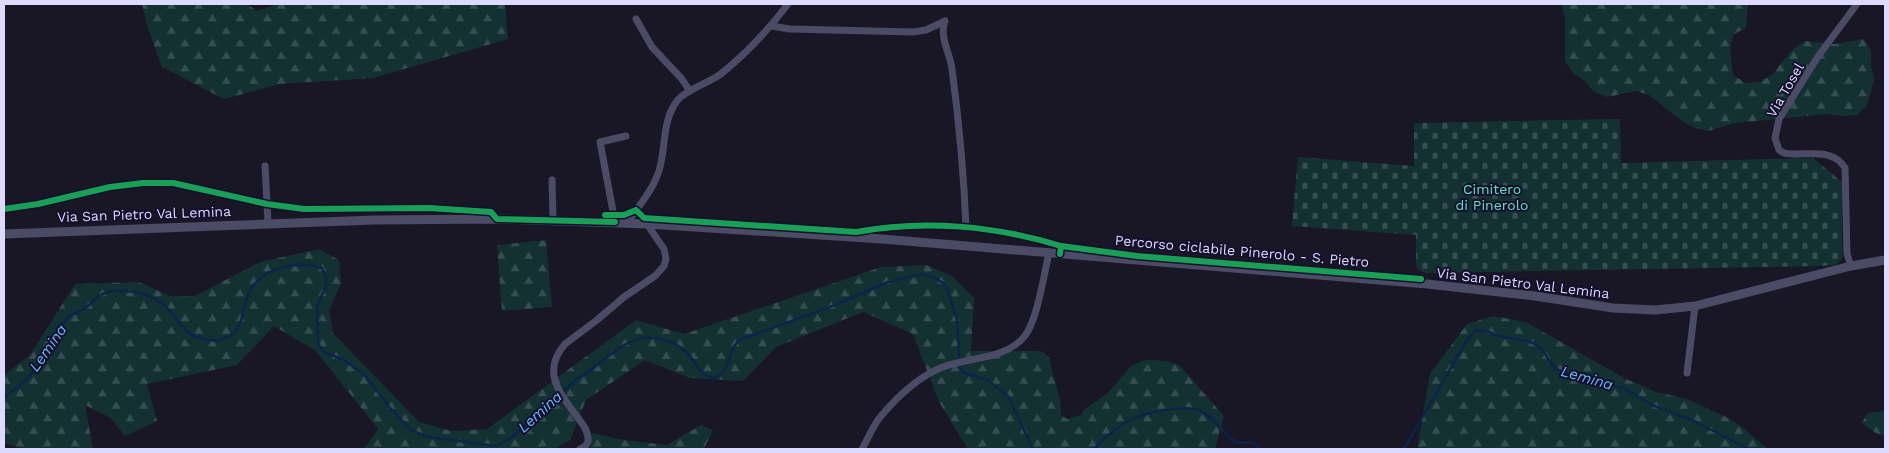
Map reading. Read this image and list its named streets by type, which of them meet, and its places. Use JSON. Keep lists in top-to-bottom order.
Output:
{
  "streets": {
    "street": ["Via Tosel", "Via San Pietro Val Lemina"],
    "cycle path": ["Percorso ciclabile Pinerolo - S. Pietro"]
  },
  "crossings": [
    ["Via Tosel", "Via San Pietro Val Lemina"]
  ],
  "water": ["Lemina"],
  "parks": ["Cimitero di Pinerolo"]
}
